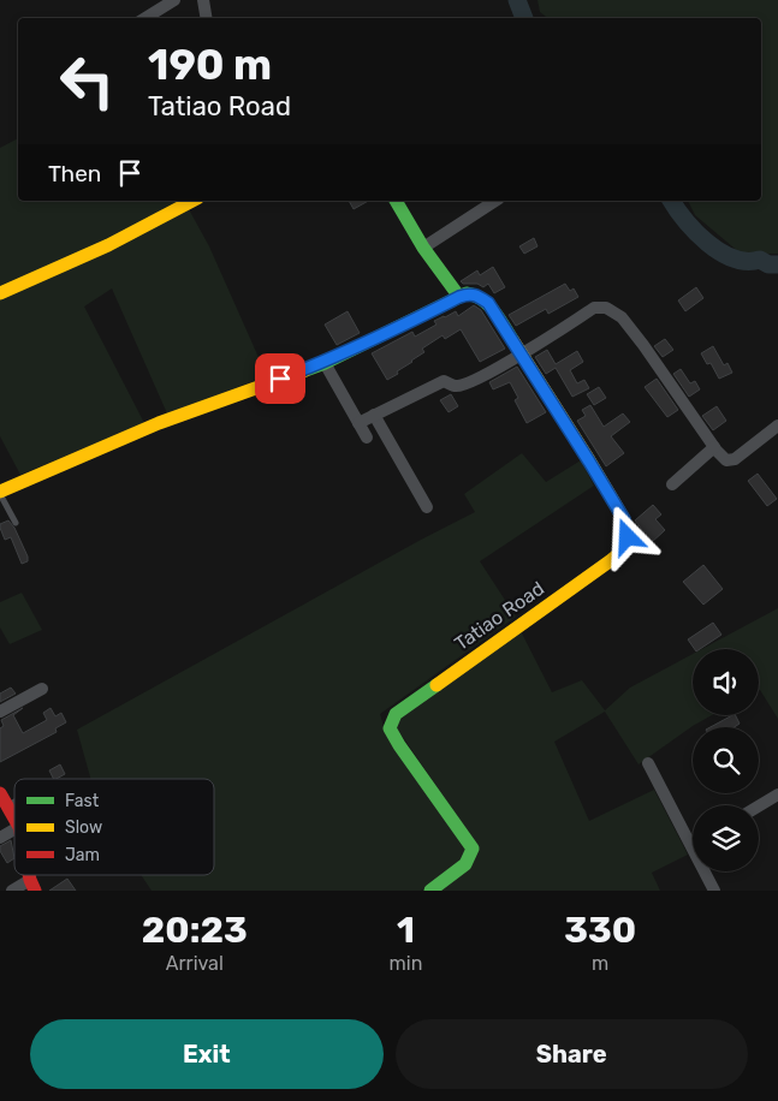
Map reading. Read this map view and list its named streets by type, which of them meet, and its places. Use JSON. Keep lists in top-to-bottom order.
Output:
{
  "streets": {
    "street": ["Tatiao Road"]
  },
  "legend": ["Fast", "Slow", "Jam"],
  "page": {
    "turn": ["190 m", "Tatiao Road"],
    "then": "Then",
    "eta": [
      "20:23",
      "Arrival",
      "1",
      "min",
      "330",
      "m"
    ],
    "buttons": ["Exit", "Share"]
  }
}
